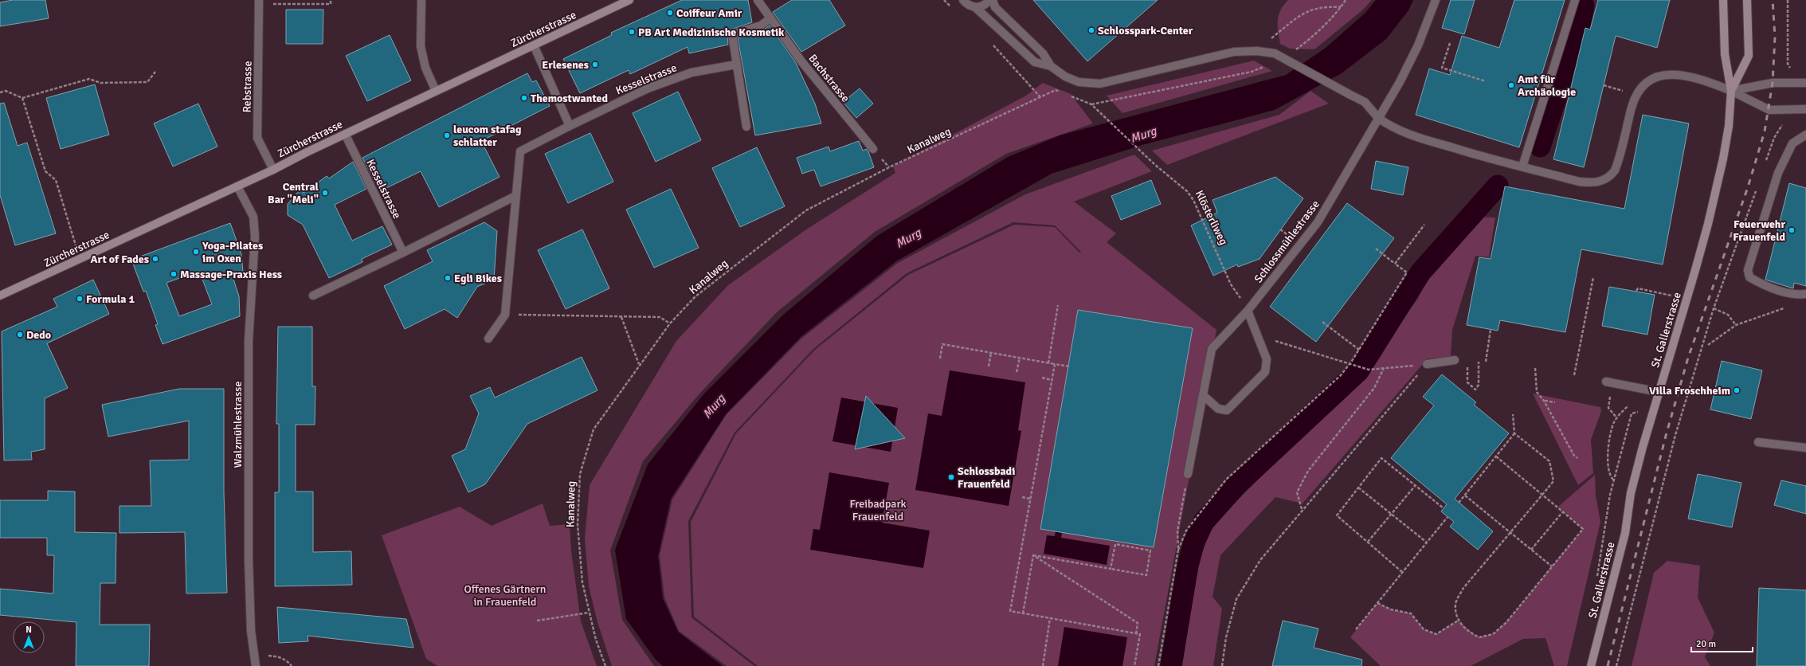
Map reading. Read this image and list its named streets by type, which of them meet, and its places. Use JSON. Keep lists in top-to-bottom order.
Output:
{
  "streets": {
    "main road": ["Zürcherstrasse", "St. Gallerstrasse"],
    "street": [
      "Bachstrasse",
      "Kesselstrasse",
      "Rebstrasse",
      "Schlossmühlestrasse",
      "Walzmühlestrasse"
    ],
    "path": ["Kanalweg", "Klösterliweg"]
  },
  "crossings": [
    ["Zürcherstrasse", "Kesselstrasse"],
    ["Zürcherstrasse", "Rebstrasse"],
    ["Zürcherstrasse", "Walzmühlestrasse"]
  ],
  "water": ["Murg"],
  "parks": ["Freibadpark Frauenfeld", "Offenes Gärtnern in Frauenfeld"],
  "places": [
    "Coiffeur Amir",
    "Schlosspark-Center",
    "PB Art Medizinische Kosmetik",
    "Erlesenes",
    "Amt für Archäologie",
    "Themostwanted",
    "leucom stafag schlatter",
    "Central Bar \"Meli\"",
    "Feuerwehr Frauenfeld",
    "Yoga-Pilates im Oxen",
    "Art of Fades",
    "Massage-Praxis Hess",
    "Egli Bikes",
    "Formula 1",
    "Dedo",
    "Villa Froschheim",
    "Schlossbadi Frauenfeld"
  ],
  "scale_bar": "20 m",
  "north": "top"
}
